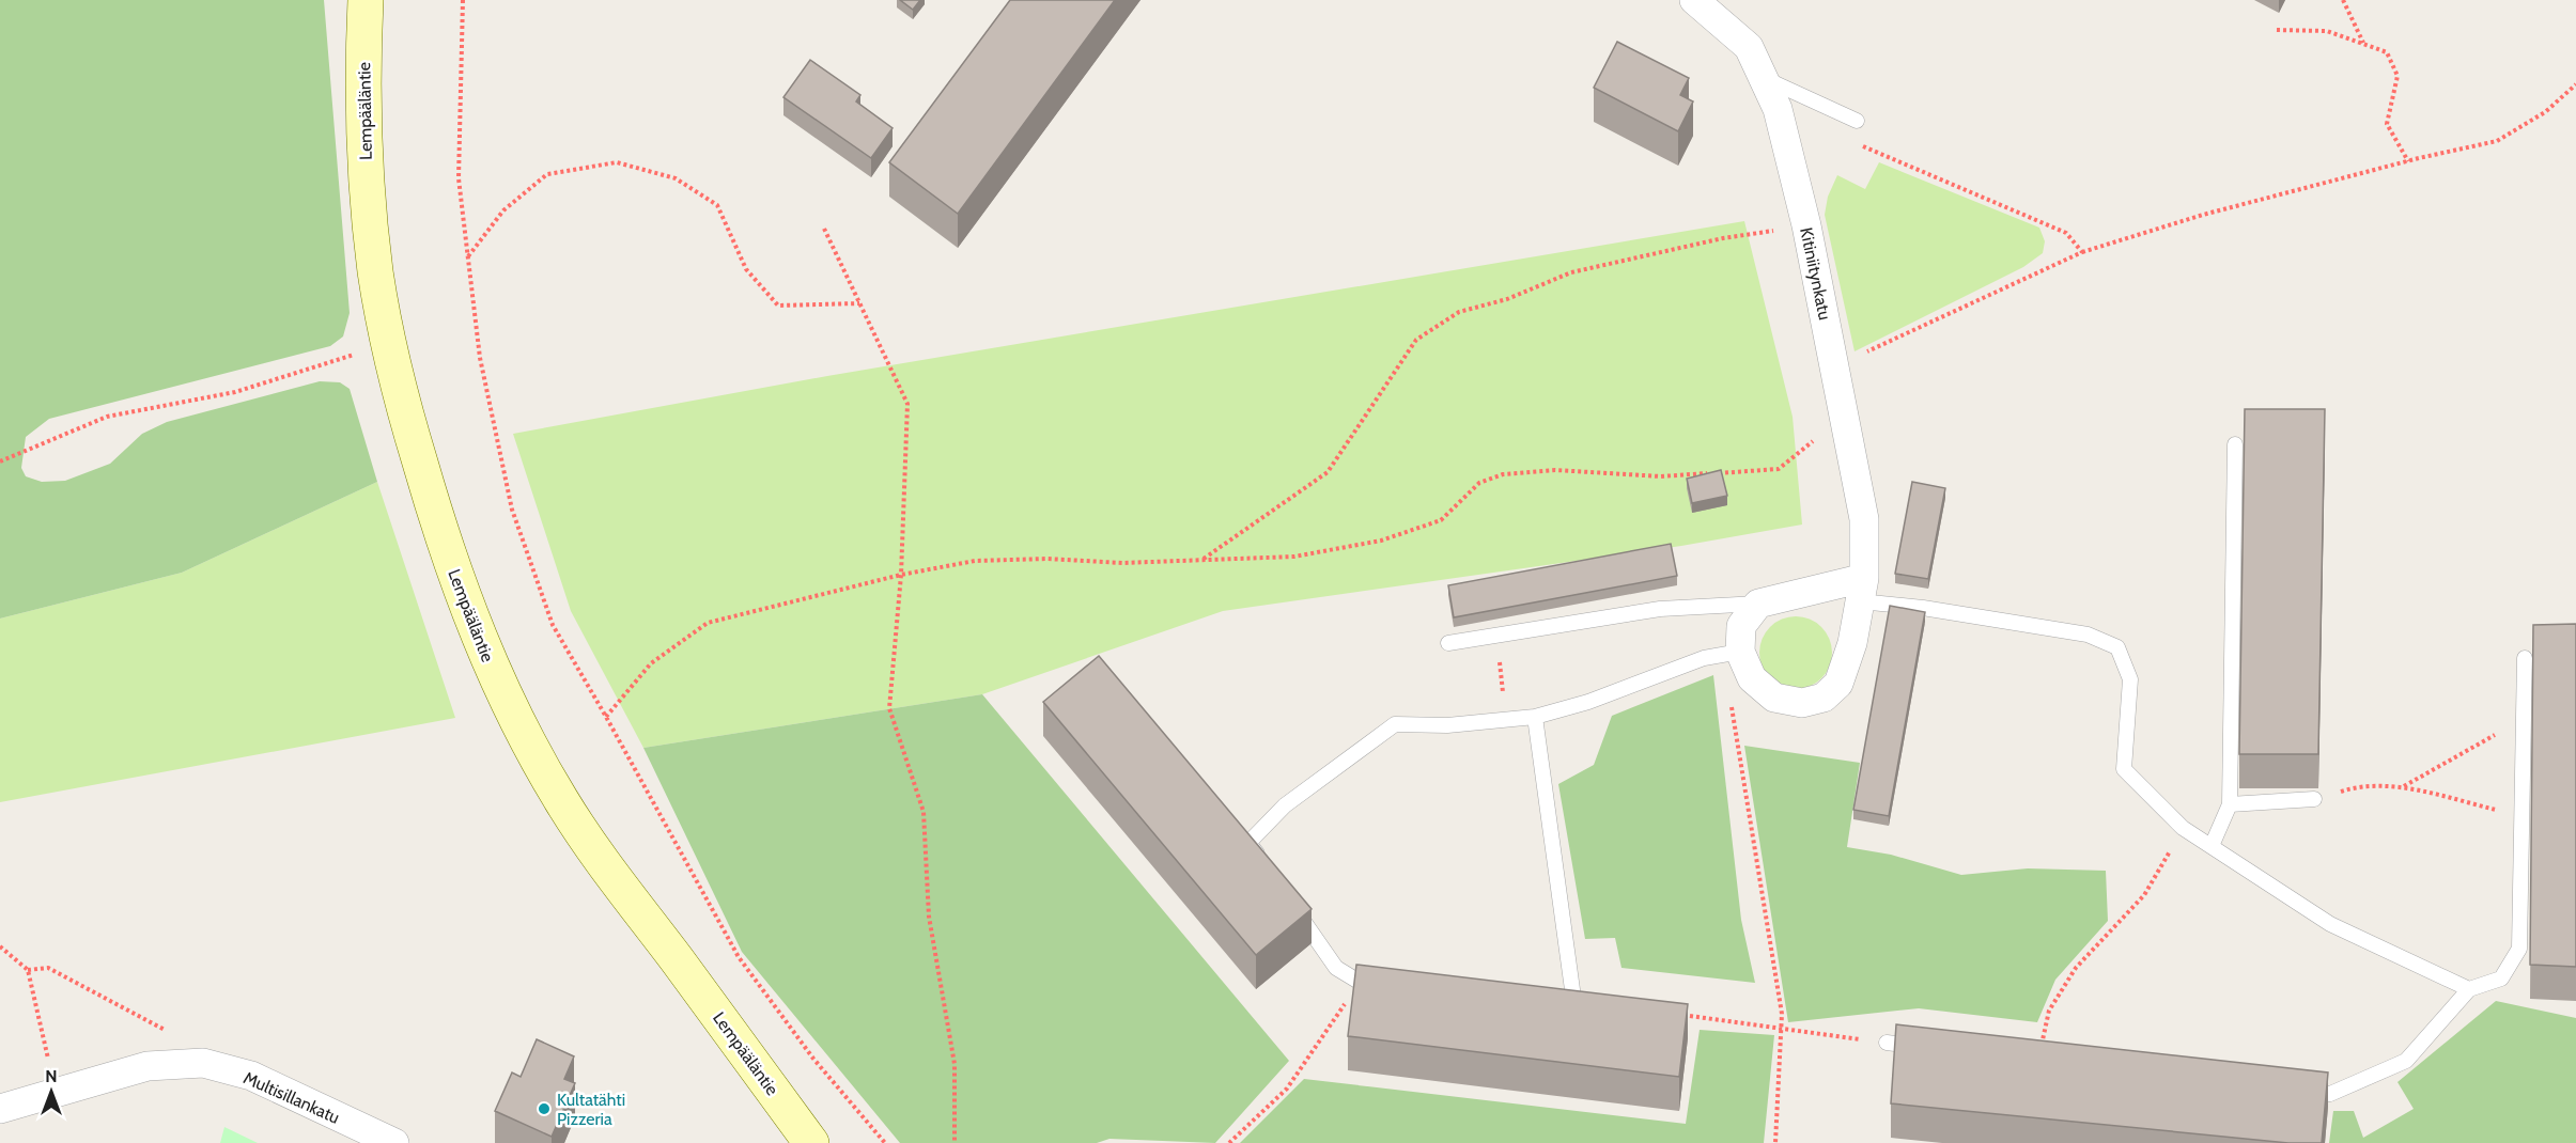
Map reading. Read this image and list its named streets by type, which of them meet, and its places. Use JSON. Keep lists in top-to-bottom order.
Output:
{
  "streets": {
    "main road": ["Lempääläntie"],
    "street": ["Kitiniitynkatu", "Multisillankatu"]
  },
  "places": ["Kultatähti Pizzeria"],
  "north": "top"
}
